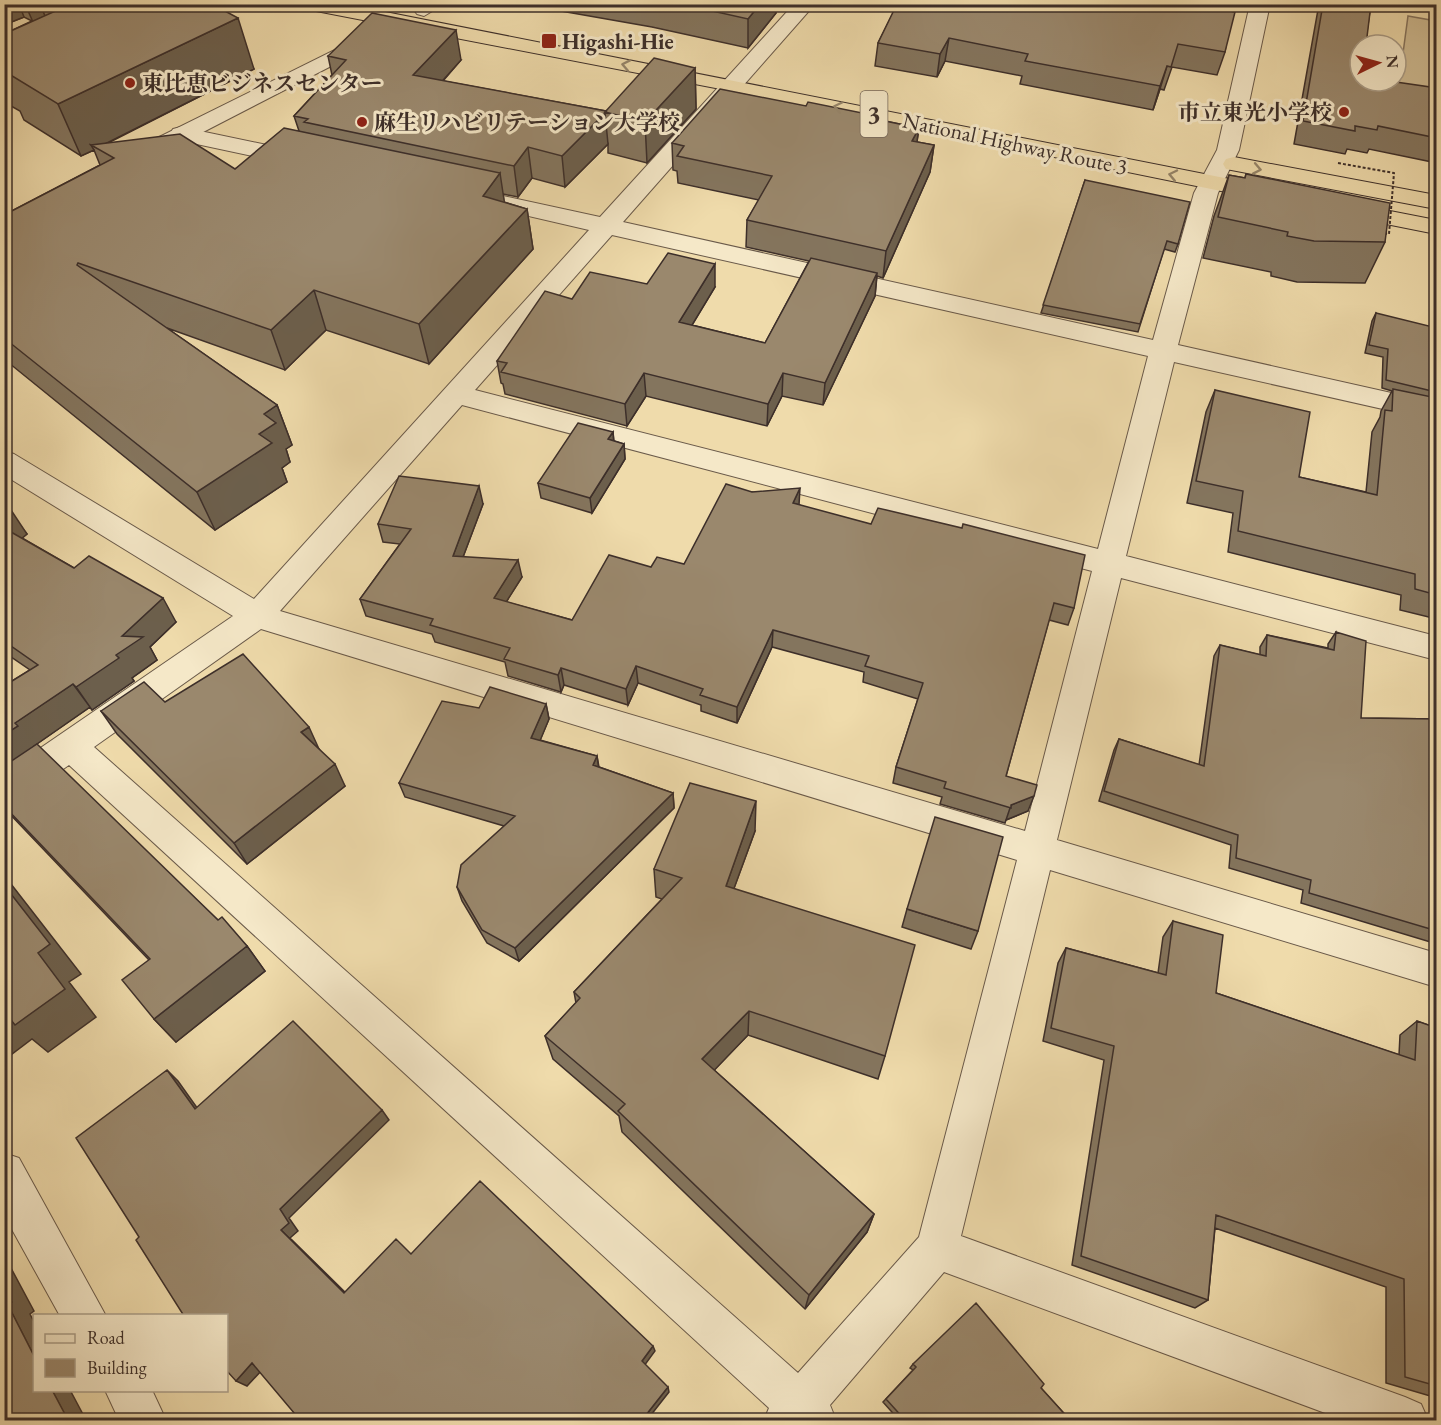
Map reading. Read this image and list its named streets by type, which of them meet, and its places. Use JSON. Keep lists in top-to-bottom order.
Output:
{
  "streets": {
    "highway": ["3", "National Highway Route 3"]
  },
  "places": {
    "transit": ["Higashi-Hie"],
    "other": ["東比恵ビジネスセンター", "市立東光小学校", "麻生リハビリテーション大学校"]
  },
  "legend": ["Road", "Building"],
  "north": "right"
}
